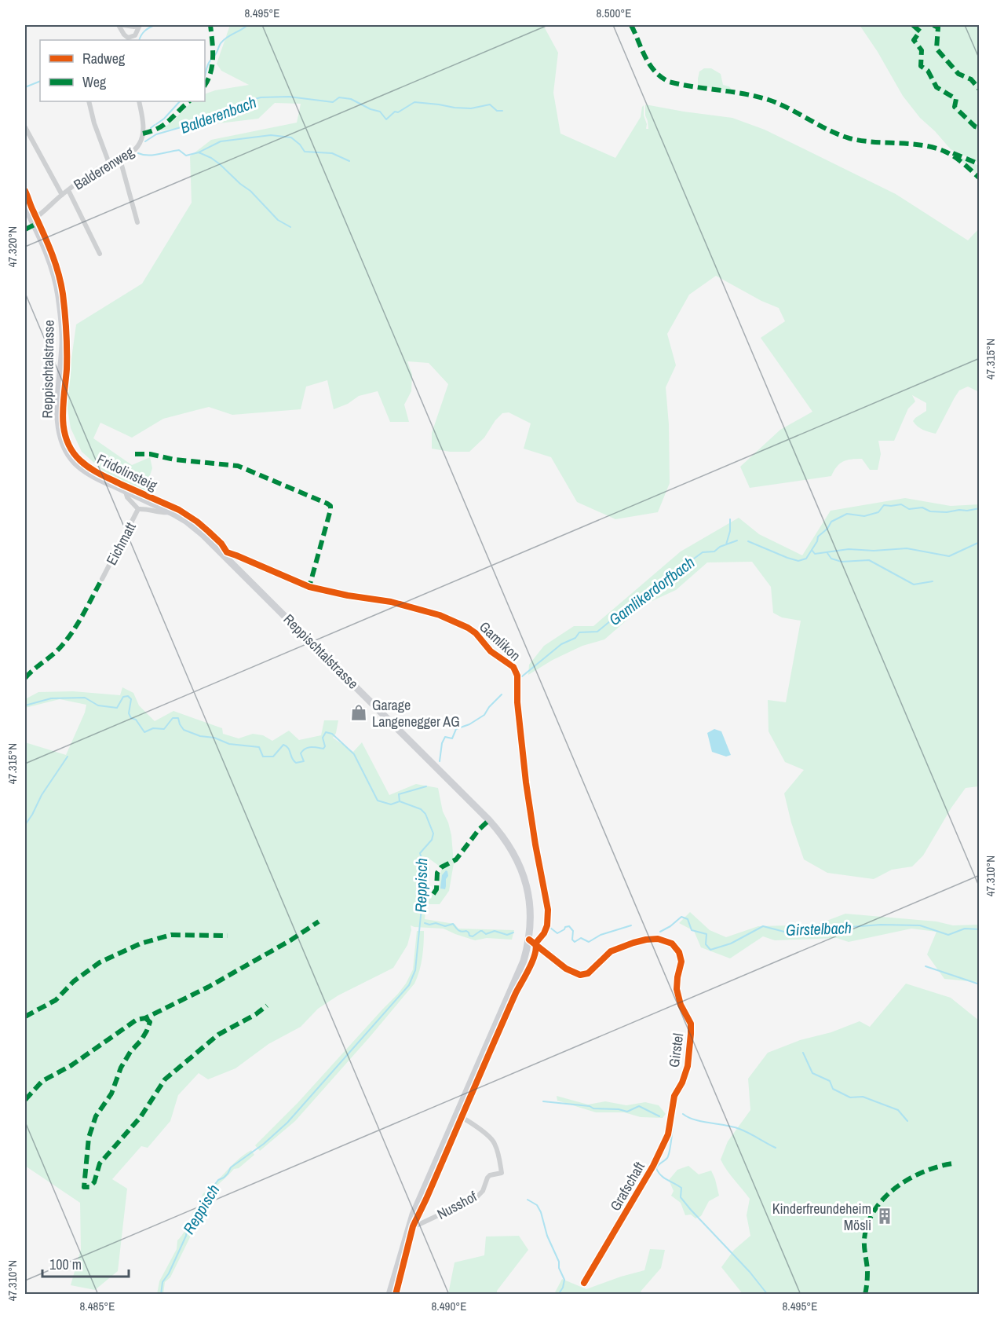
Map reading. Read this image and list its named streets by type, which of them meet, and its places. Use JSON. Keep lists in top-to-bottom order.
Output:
{
  "streets": {
    "main road": ["Reppischtalstrasse"],
    "street": [
      "Balderenweg",
      "Eichmatt",
      "Gamlikon",
      "Girstel",
      "Grafschaft",
      "Nusshof"
    ],
    "cycle path": ["Fridolinsteig"]
  },
  "crossings": [
    ["Balderenweg", "Reppischtalstrasse"],
    ["Reppischtalstrasse", "Eichmatt"],
    ["Reppischtalstrasse", "Gamlikon"],
    ["Reppischtalstrasse", "Girstel"],
    ["Reppischtalstrasse", "Nusshof"],
    ["Gamlikon", "Girstel"],
    ["Girstel", "Grafschaft"]
  ],
  "water": [
    "Balderenbach",
    "Gamlikerdorfbach",
    "Reppisch",
    "Girstelbach"
  ],
  "places": {
    "shop": ["Garage Langenegger AG"],
    "building": ["Kinderfreundeheim Mösli"]
  },
  "legend": ["Radweg", "Weg"],
  "scale_bar": "100 m",
  "coordinates": [
    "8.495°E",
    "8.500°E",
    "47.320°N",
    "47.315°N",
    "47.310°N",
    "8.485°E",
    "8.490°E"
  ]
}
